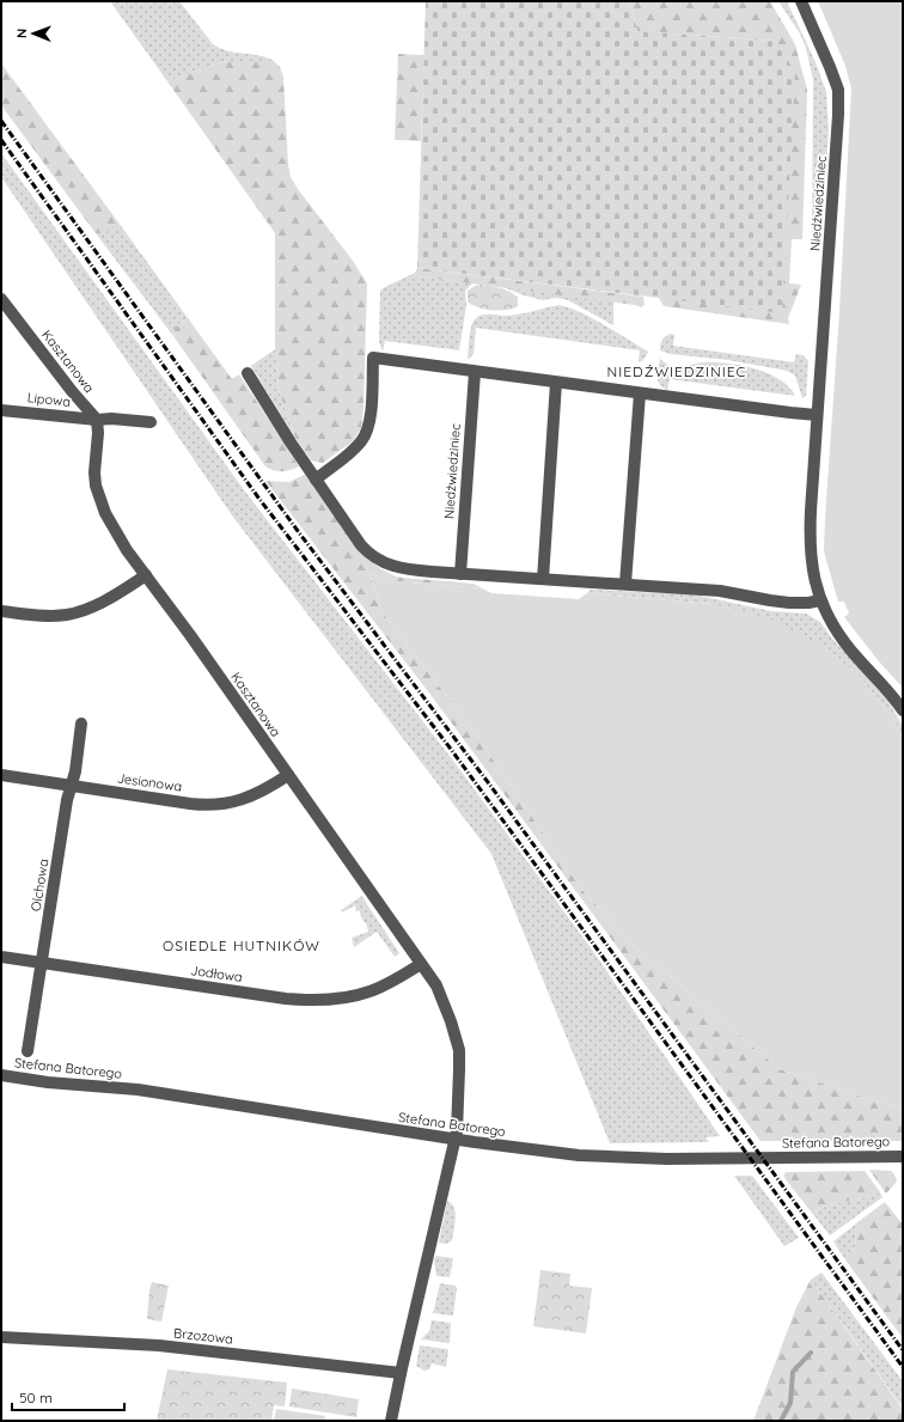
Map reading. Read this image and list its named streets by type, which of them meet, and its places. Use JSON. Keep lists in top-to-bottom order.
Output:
{
  "streets": {
    "street": [
      "Niedźwiedziniec",
      "Kasztanowa",
      "Lipowa",
      "Jesionowa",
      "Olchowa",
      "Jodłowa",
      "Stefana Batorego",
      "Brzozowa"
    ]
  },
  "crossings": [
    ["Kasztanowa", "Lipowa"],
    ["Kasztanowa", "Jesionowa"],
    ["Kasztanowa", "Jodłowa"],
    ["Kasztanowa", "Stefana Batorego"],
    ["Jesionowa", "Olchowa"],
    ["Olchowa", "Jodłowa"]
  ],
  "districts": ["NIEDŹWIEDZINIEC", "OSIEDLE HUTNIKÓW"],
  "scale_bar": "50 m",
  "north": "left"
}
